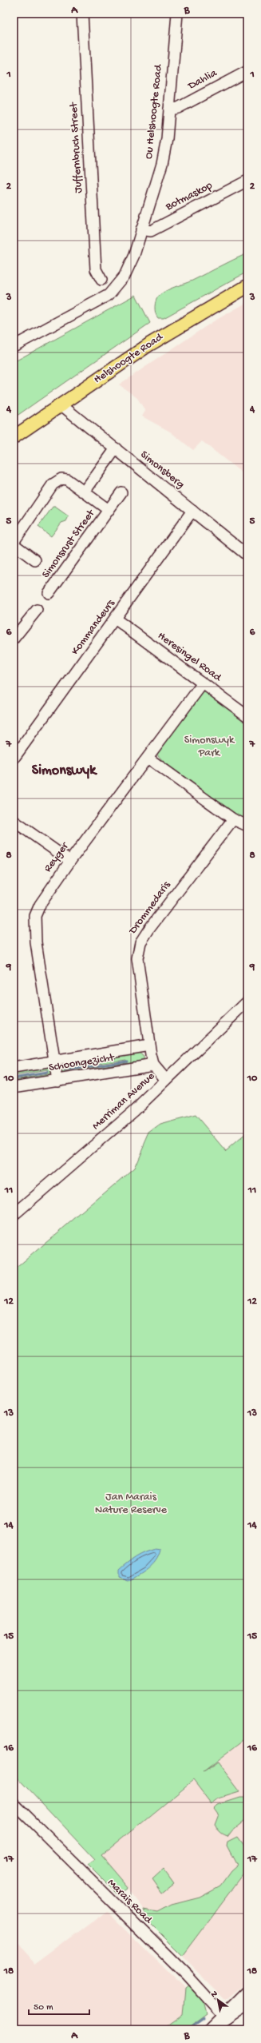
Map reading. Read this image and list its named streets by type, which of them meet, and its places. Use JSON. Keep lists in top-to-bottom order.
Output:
{
  "streets": {
    "main road": ["Helshoogte Road"],
    "street": [
      "Dahlia",
      "Ou Helshoogte Road",
      "Juffernbruch Street",
      "Botmaskop",
      "Simonsberg",
      "Simonsrust Street",
      "Kommandeurs",
      "Heresingel Road",
      "Reyger",
      "Drommedaris",
      "Schoongezicht",
      "Merriman Avenue",
      "Marais Road"
    ]
  },
  "crossings": [
    ["Dahlia", "Ou Helshoogte Road"],
    ["Ou Helshoogte Road", "Botmaskop"],
    ["Helshoogte Road", "Simonsberg"],
    ["Simonsberg", "Simonsrust Street"],
    ["Simonsberg", "Kommandeurs"],
    ["Kommandeurs", "Heresingel Road"],
    ["Heresingel Road", "Reyger"],
    ["Reyger", "Schoongezicht"],
    ["Drommedaris", "Schoongezicht"],
    ["Drommedaris", "Merriman Avenue"]
  ],
  "districts": ["Simonswyk"],
  "parks": ["Simonswyk Park", "Jan Marais Nature Reserve"],
  "scale_bar": "50 m",
  "north": "top left",
  "grid": {
    "columns": ["A", "B"],
    "rows": [
      "1",
      "2",
      "3",
      "4",
      "5",
      "6",
      "7",
      "8",
      "9",
      "10",
      "11",
      "12",
      "13",
      "14",
      "15",
      "16",
      "17",
      "18"
    ]
  }
}
